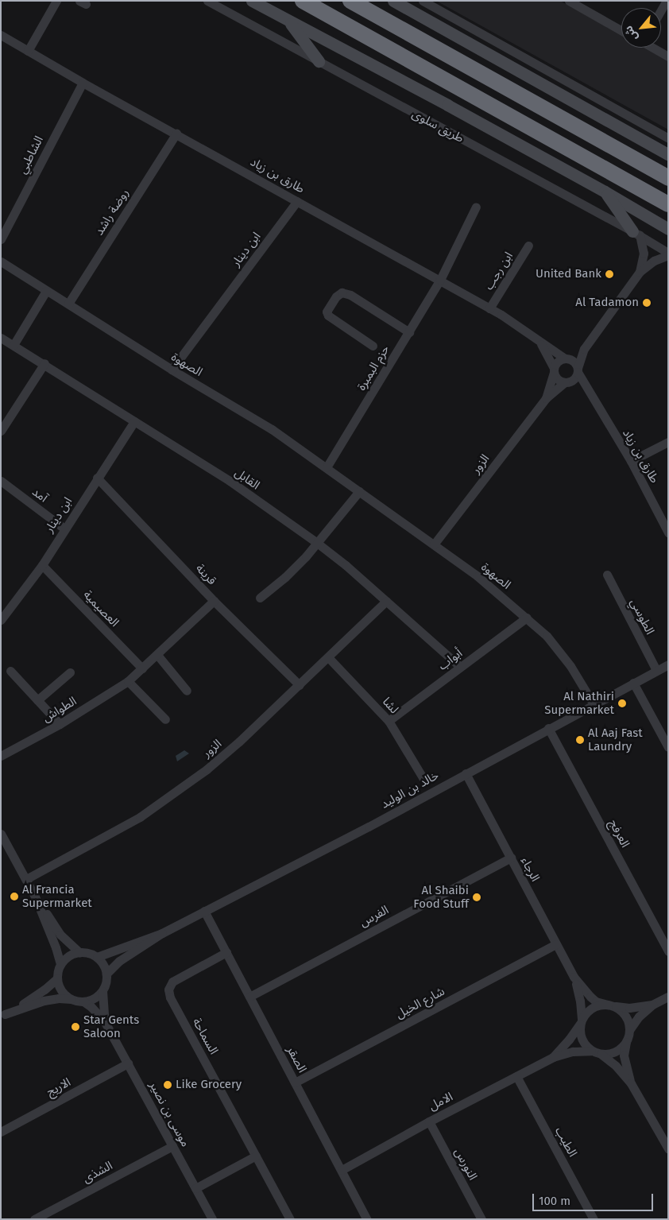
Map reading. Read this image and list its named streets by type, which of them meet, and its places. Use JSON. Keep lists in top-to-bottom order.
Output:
{
  "streets": {
    "main road": ["طريق سلوى"],
    "street": [
      "الشاطبي",
      "طارق بن زياد",
      "روضة راشد",
      "ابن دينار",
      "ابن رجب",
      "الصهوة",
      "حزم البمبرة",
      "الزور",
      "القابل",
      "آمد",
      "قرينة",
      "العصيمية",
      "الطوسي",
      "أبواب",
      "لشا",
      "الطواش",
      "خالد بن الوليد",
      "العرفج",
      "الرجاء",
      "الفرس",
      "شارع الخيل",
      "السماحة",
      "الصقر",
      "الاريج",
      "الامل",
      "موسى بن نصير",
      "الطيب",
      "النورس",
      "الشذى"
    ]
  },
  "crossings": [
    ["الشاطبي", "طارق بن زياد"],
    ["طارق بن زياد", "روضة راشد"],
    ["طارق بن زياد", "ابن دينار"],
    ["طارق بن زياد", "ابن رجب"],
    ["طارق بن زياد", "حزم البمبرة"],
    ["طارق بن زياد", "الزور"],
    ["روضة راشد", "الصهوة"],
    ["ابن دينار", "الصهوة"],
    ["ابن دينار", "القابل"],
    ["ابن دينار", "آمد"],
    ["ابن دينار", "قرينة"],
    ["ابن دينار", "العصيمية"],
    ["الصهوة", "حزم البمبرة"],
    ["الصهوة", "الزور"],
    ["الصهوة", "أبواب"],
    ["الصهوة", "خالد بن الوليد"],
    ["الزور", "القابل"],
    ["الزور", "قرينة"],
    ["الزور", "لشا"],
    ["القابل", "أبواب"],
    ["قرينة", "الطواش"],
    ["العصيمية", "الطواش"],
    ["الطوسي", "خالد بن الوليد"],
    ["أبواب", "لشا"],
    ["خالد بن الوليد", "العرفج"],
    ["خالد بن الوليد", "الرجاء"],
    ["خالد بن الوليد", "الصقر"],
    ["خالد بن الوليد", "موسى بن نصير"],
    ["الرجاء", "الفرس"],
    ["الرجاء", "شارع الخيل"],
    ["الرجاء", "الامل"],
    ["الفرس", "الصقر"],
    ["شارع الخيل", "الصقر"],
    ["السماحة", "الصقر"],
    ["الصقر", "الامل"],
    ["الاريج", "موسى بن نصير"],
    ["الامل", "الطيب"],
    ["الامل", "النورس"],
    ["موسى بن نصير", "الشذى"]
  ],
  "places": [
    "United Bank",
    "Al Tadamon",
    "Al Nathiri Supermarket",
    "Al Aaj Fast Laundry",
    "Al Francia Supermarket",
    "Al Shaibi Food Stuff",
    "Star Gents Saloon",
    "Like Grocery"
  ],
  "scale_bar": "100 m",
  "north": "bottom left"
}
